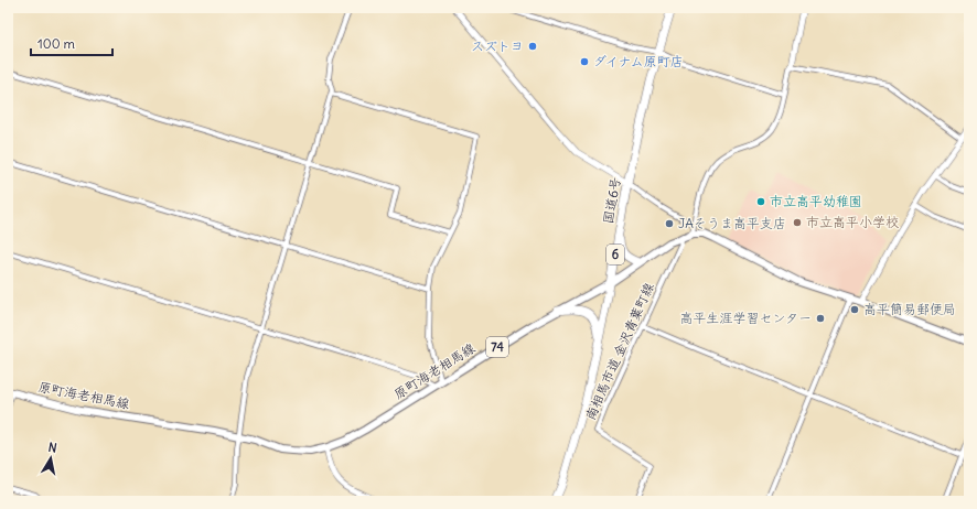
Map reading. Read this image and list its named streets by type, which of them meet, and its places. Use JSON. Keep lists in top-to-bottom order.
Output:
{
  "streets": {
    "highway": ["国道6号", "6"],
    "main road": ["74", "原町海老相馬線"],
    "street": ["南相馬市道 金沢青葉町線"]
  },
  "crossings": [
    ["国道6号", "原町海老相馬線"],
    ["南相馬市道 金沢青葉町線", "原町海老相馬線"]
  ],
  "places": [
    "スズトヨ",
    "ダイナム原町店",
    "市立高平幼稚園",
    "市立高平小学校",
    "JAそうま高平支店",
    "高平簡易郵便局",
    "高平生涯学習センター"
  ],
  "scale_bar": "100 m",
  "north": "top"
}
